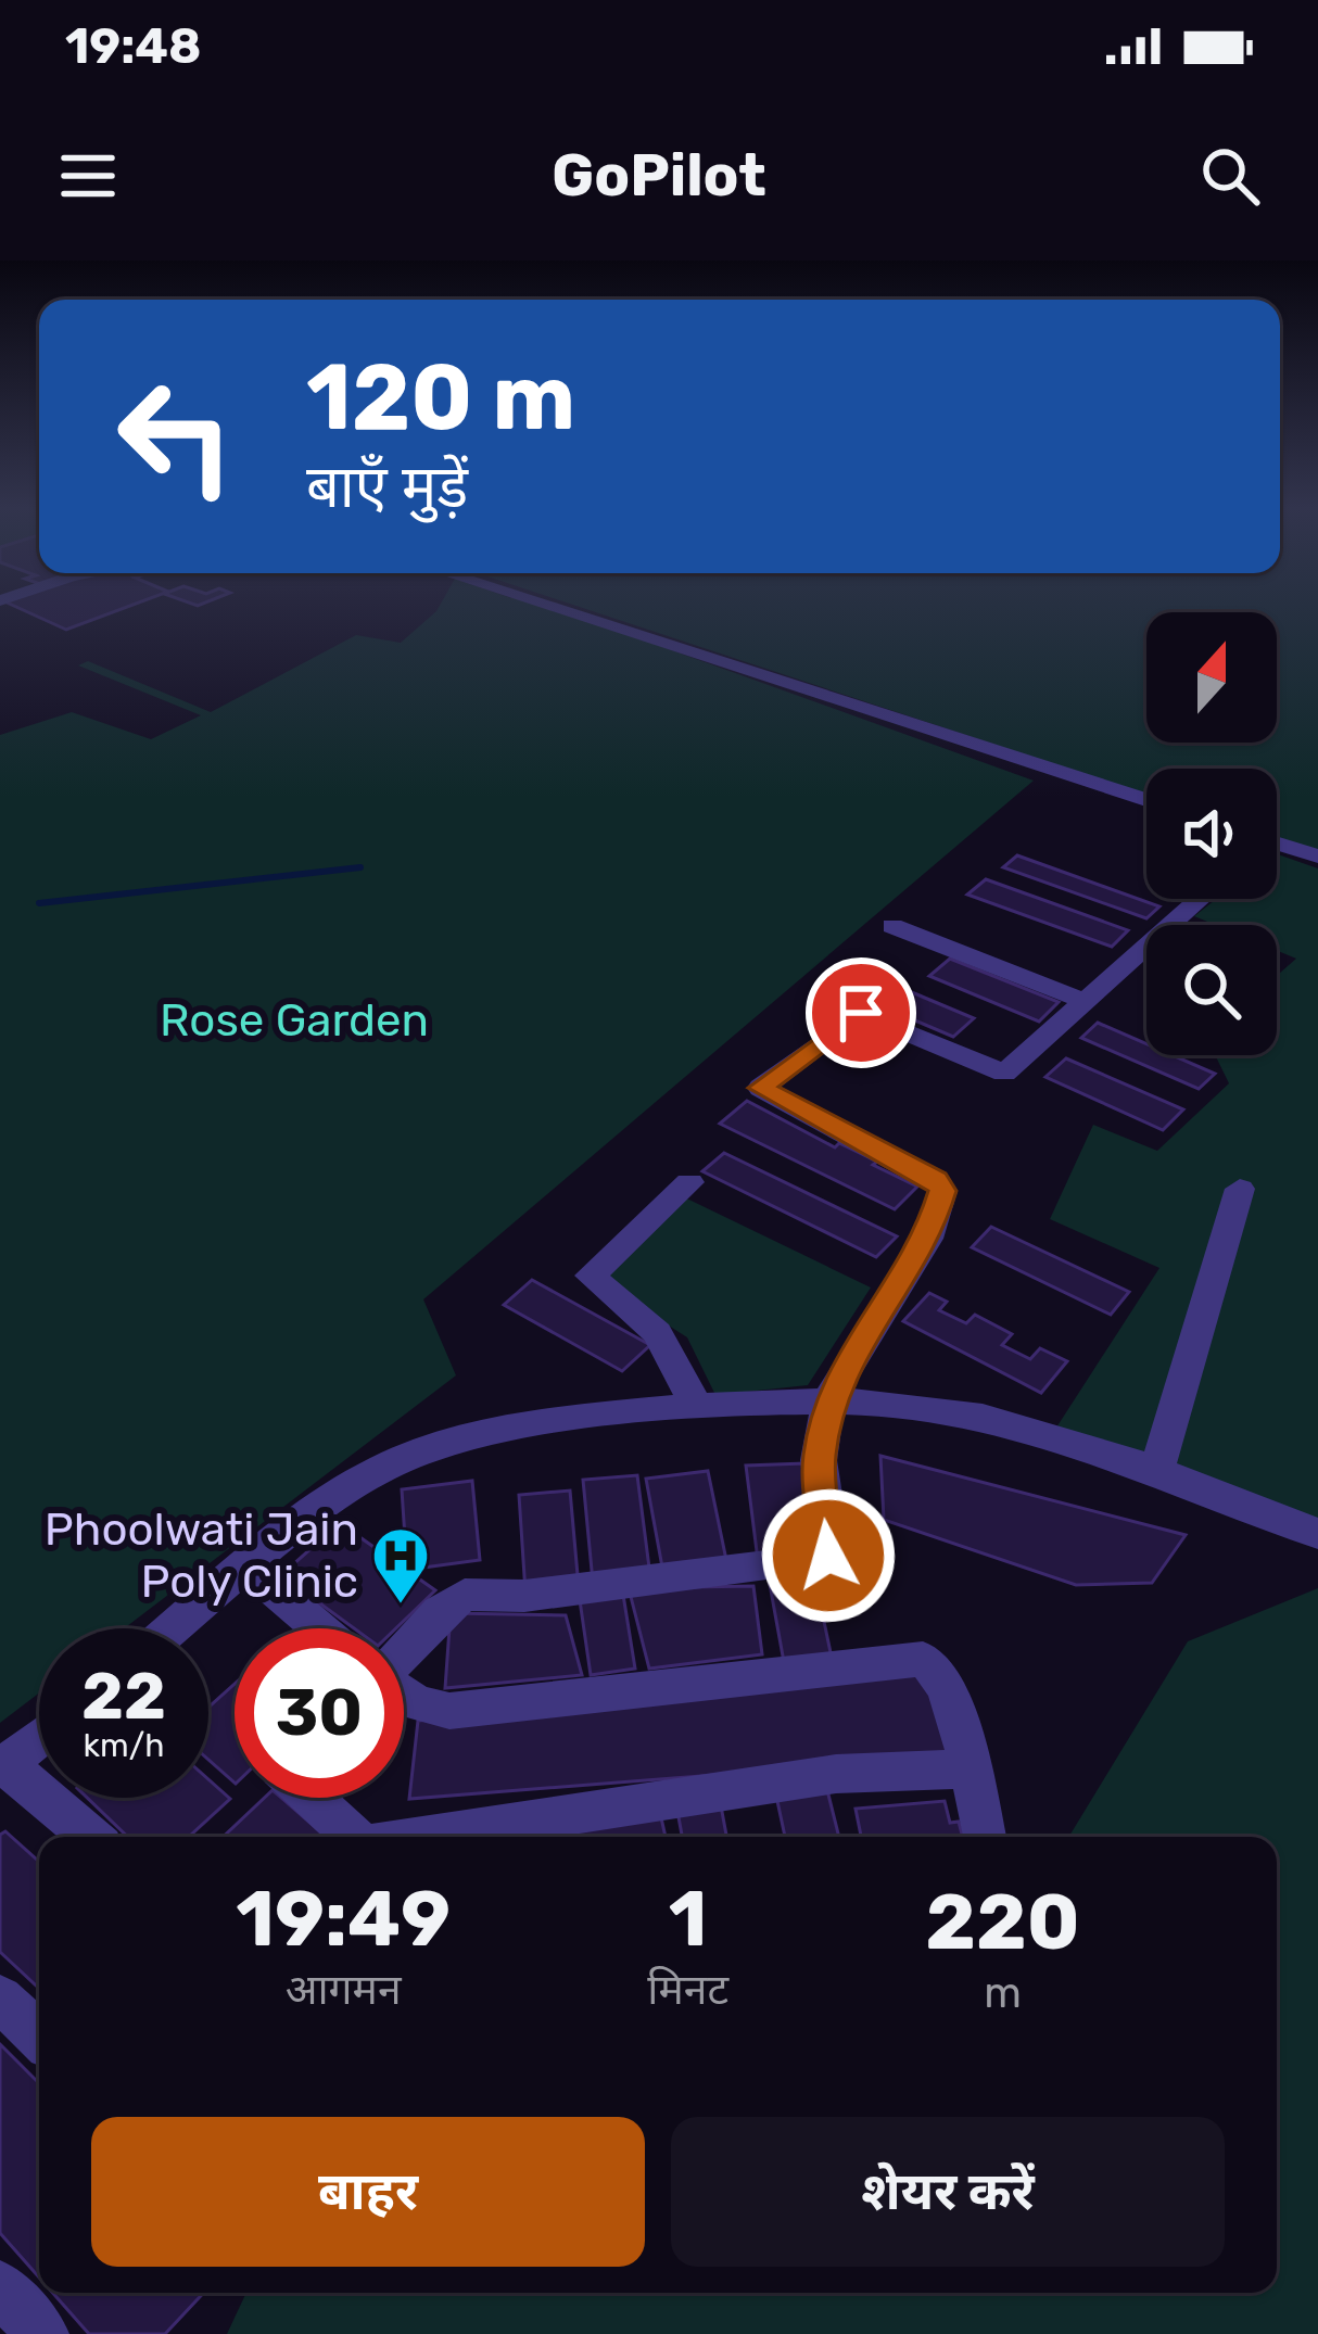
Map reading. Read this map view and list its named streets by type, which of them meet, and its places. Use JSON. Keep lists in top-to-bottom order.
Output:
{
  "parks": ["Rose Garden"],
  "places": {
    "hospital": ["Phoolwati Jain Poly Clinic"]
  },
  "north": "top",
  "page": {
    "status": "19:48",
    "header": "GoPilot",
    "turn": ["120 m", "बाएँ मुड़ें"],
    "speed": "22 km/h",
    "limit": "30",
    "eta": [
      "19:49",
      "आगमन",
      "1",
      "मिनट",
      "220",
      "m"
    ],
    "buttons": ["बाहर", "शेयर करें"]
  }
}
